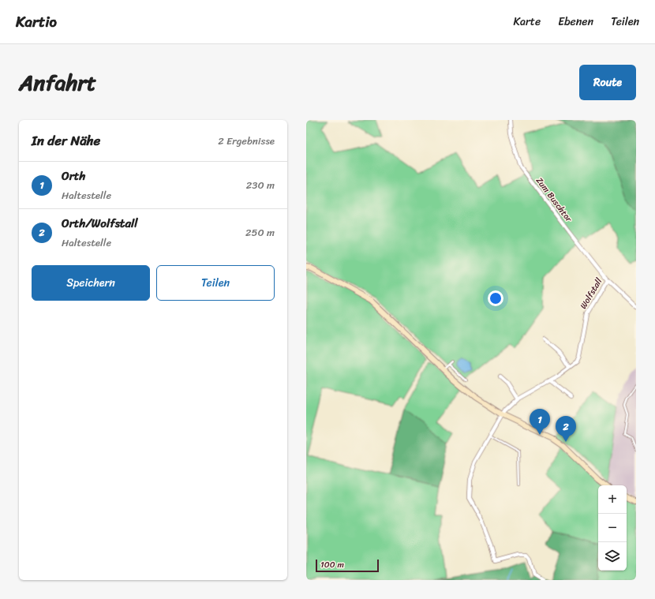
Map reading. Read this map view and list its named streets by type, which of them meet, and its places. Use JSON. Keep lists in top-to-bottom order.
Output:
{
  "streets": {
    "street": ["Zum Buschtor", "Wolfstall"]
  },
  "crossings": [
    ["Zum Buschtor", "Wolfstall"]
  ],
  "scale_bar": "100 m",
  "page": {
    "header": "Kartio",
    "nav": ["Karte", "Ebenen", "Teilen"],
    "title": "Anfahrt",
    "buttons": [
      "Route",
      ["Speichern", "Teilen"]
    ],
    "heading": ["In der Nähe", "2 Ergebnisse"],
    "list": [
      {
        "mark": "1",
        "name": "Orth",
        "note": "Haltestelle",
        "value": "230 m"
      },
      {
        "mark": "2",
        "name": "Orth/Wolfstall",
        "note": "Haltestelle",
        "value": "250 m"
      }
    ],
    "pins": ["1", "2"],
    "map_buttons": ["+", "−"],
    "scale": "100 m"
  }
}
